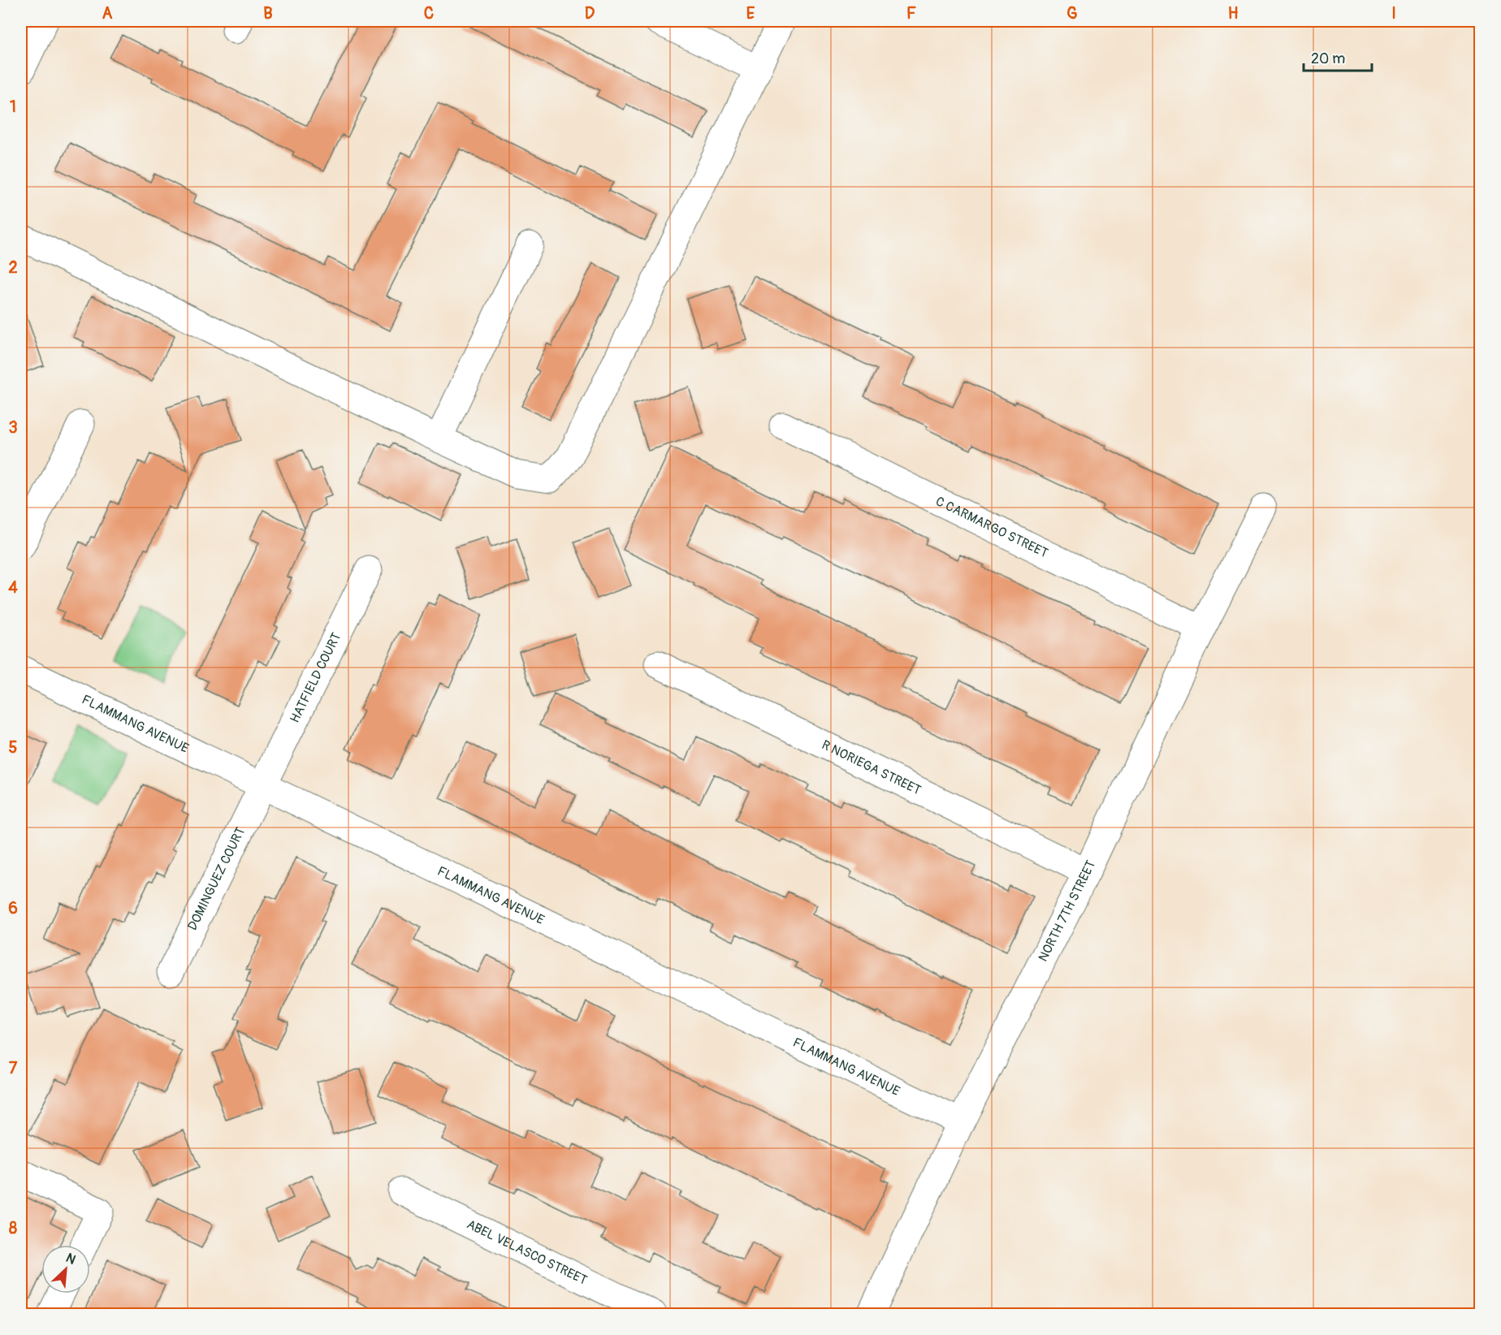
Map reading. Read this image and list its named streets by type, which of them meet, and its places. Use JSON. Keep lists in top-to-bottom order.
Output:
{
  "streets": {
    "street": [
      "C CARMARGO STREET",
      "HATFIELD COURT",
      "FLAMMANG AVENUE",
      "R NORIEGA STREET",
      "DOMINGUEZ COURT",
      "NORTH 7TH STREET",
      "ABEL VELASCO STREET"
    ]
  },
  "crossings": [
    ["C CARMARGO STREET", "NORTH 7TH STREET"],
    ["HATFIELD COURT", "FLAMMANG AVENUE"],
    ["HATFIELD COURT", "DOMINGUEZ COURT"],
    ["FLAMMANG AVENUE", "DOMINGUEZ COURT"],
    ["FLAMMANG AVENUE", "NORTH 7TH STREET"],
    ["R NORIEGA STREET", "NORTH 7TH STREET"]
  ],
  "scale_bar": "20 m",
  "north": "top right",
  "grid": {
    "columns": [
      "A",
      "B",
      "C",
      "D",
      "E",
      "F",
      "G",
      "H",
      "I"
    ],
    "rows": [
      "1",
      "2",
      "3",
      "4",
      "5",
      "6",
      "7",
      "8"
    ]
  }
}
